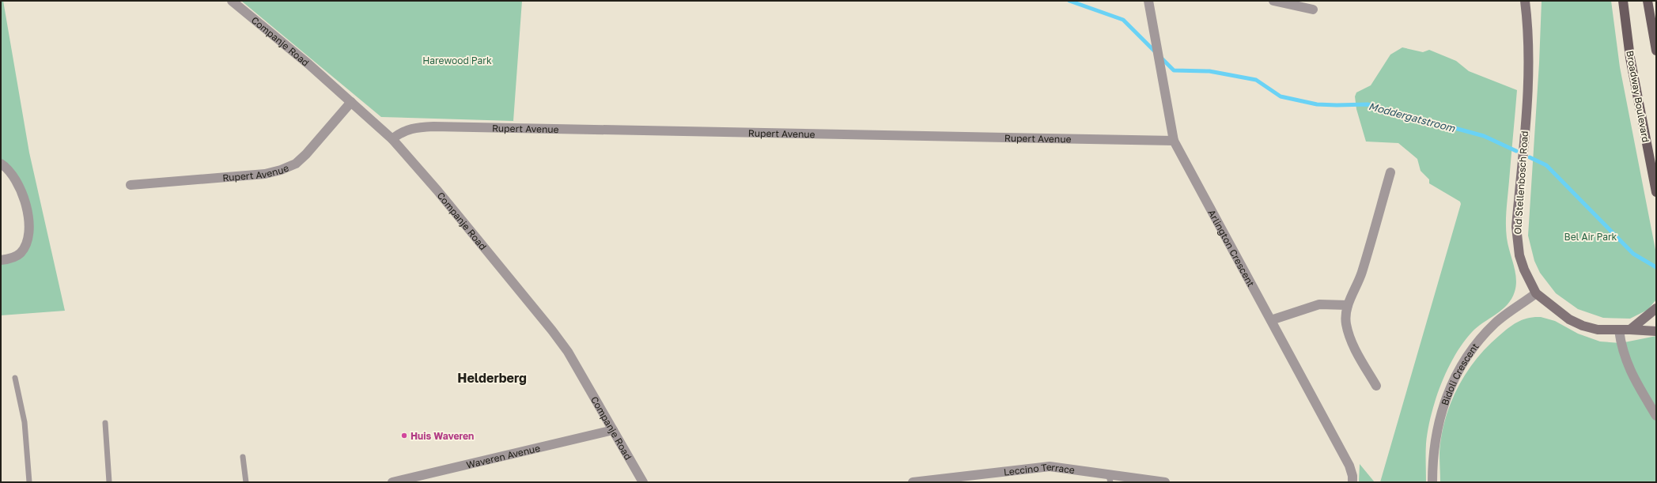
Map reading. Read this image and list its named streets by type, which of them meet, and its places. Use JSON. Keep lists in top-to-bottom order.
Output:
{
  "streets": {
    "main road": ["Broadway Boulevard"],
    "street": [
      "Companje Road",
      "Rupert Avenue",
      "Old Stellenbosch Road",
      "Arlington Crescent",
      "Bidoli Crescent",
      "Waveren Avenue",
      "Leccino Terrace"
    ]
  },
  "crossings": [
    ["Companje Road", "Rupert Avenue"],
    ["Companje Road", "Waveren Avenue"],
    ["Rupert Avenue", "Arlington Crescent"],
    ["Old Stellenbosch Road", "Bidoli Crescent"]
  ],
  "districts": ["Helderberg"],
  "water": ["Moddergatstroom"],
  "parks": ["Harewood Park", "Bel Air Park"],
  "places": ["Huis Waveren"]
}
